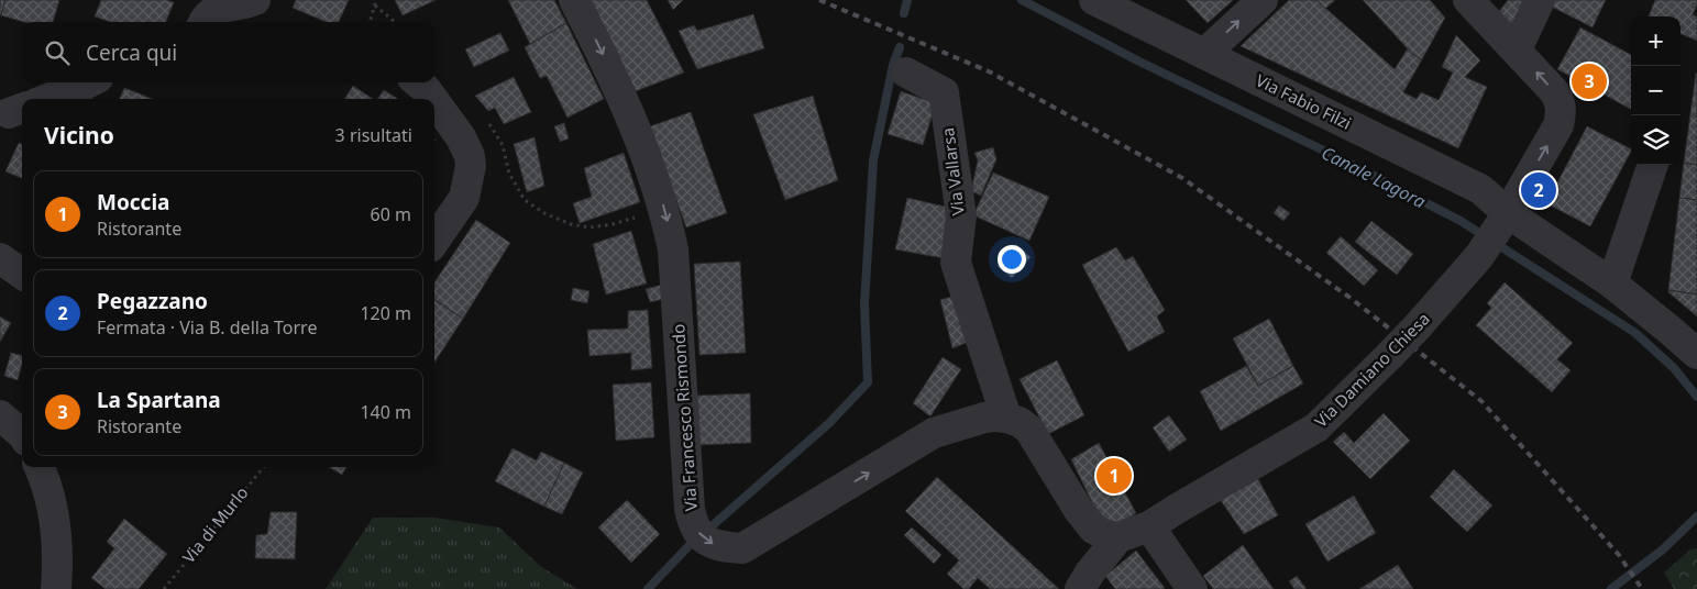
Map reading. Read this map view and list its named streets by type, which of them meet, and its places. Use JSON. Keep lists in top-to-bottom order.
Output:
{
  "streets": {
    "street": [
      "Via Fabio Filzi",
      "Via Vallarsa",
      "Via Damiano Chiesa",
      "Via Francesco Rismondo"
    ],
    "path": ["Via di Murlo"]
  },
  "crossings": [
    ["Via Fabio Filzi", "Via Damiano Chiesa"],
    ["Via Vallarsa", "Via Francesco Rismondo"]
  ],
  "water": ["Canale Lagora"],
  "page": {
    "map_buttons": ["+", "−"],
    "search": "Cerca qui",
    "pins": ["3", "2", "1"],
    "heading": ["Vicino", "3 risultati"],
    "list": [
      {
        "mark": "1",
        "name": "Moccia",
        "note": "Ristorante",
        "value": "60 m"
      },
      {
        "mark": "2",
        "name": "Pegazzano",
        "note": "Fermata · Via B. della Torre",
        "value": "120 m"
      },
      {
        "mark": "3",
        "name": "La Spartana",
        "note": "Ristorante",
        "value": "140 m"
      }
    ]
  }
}
